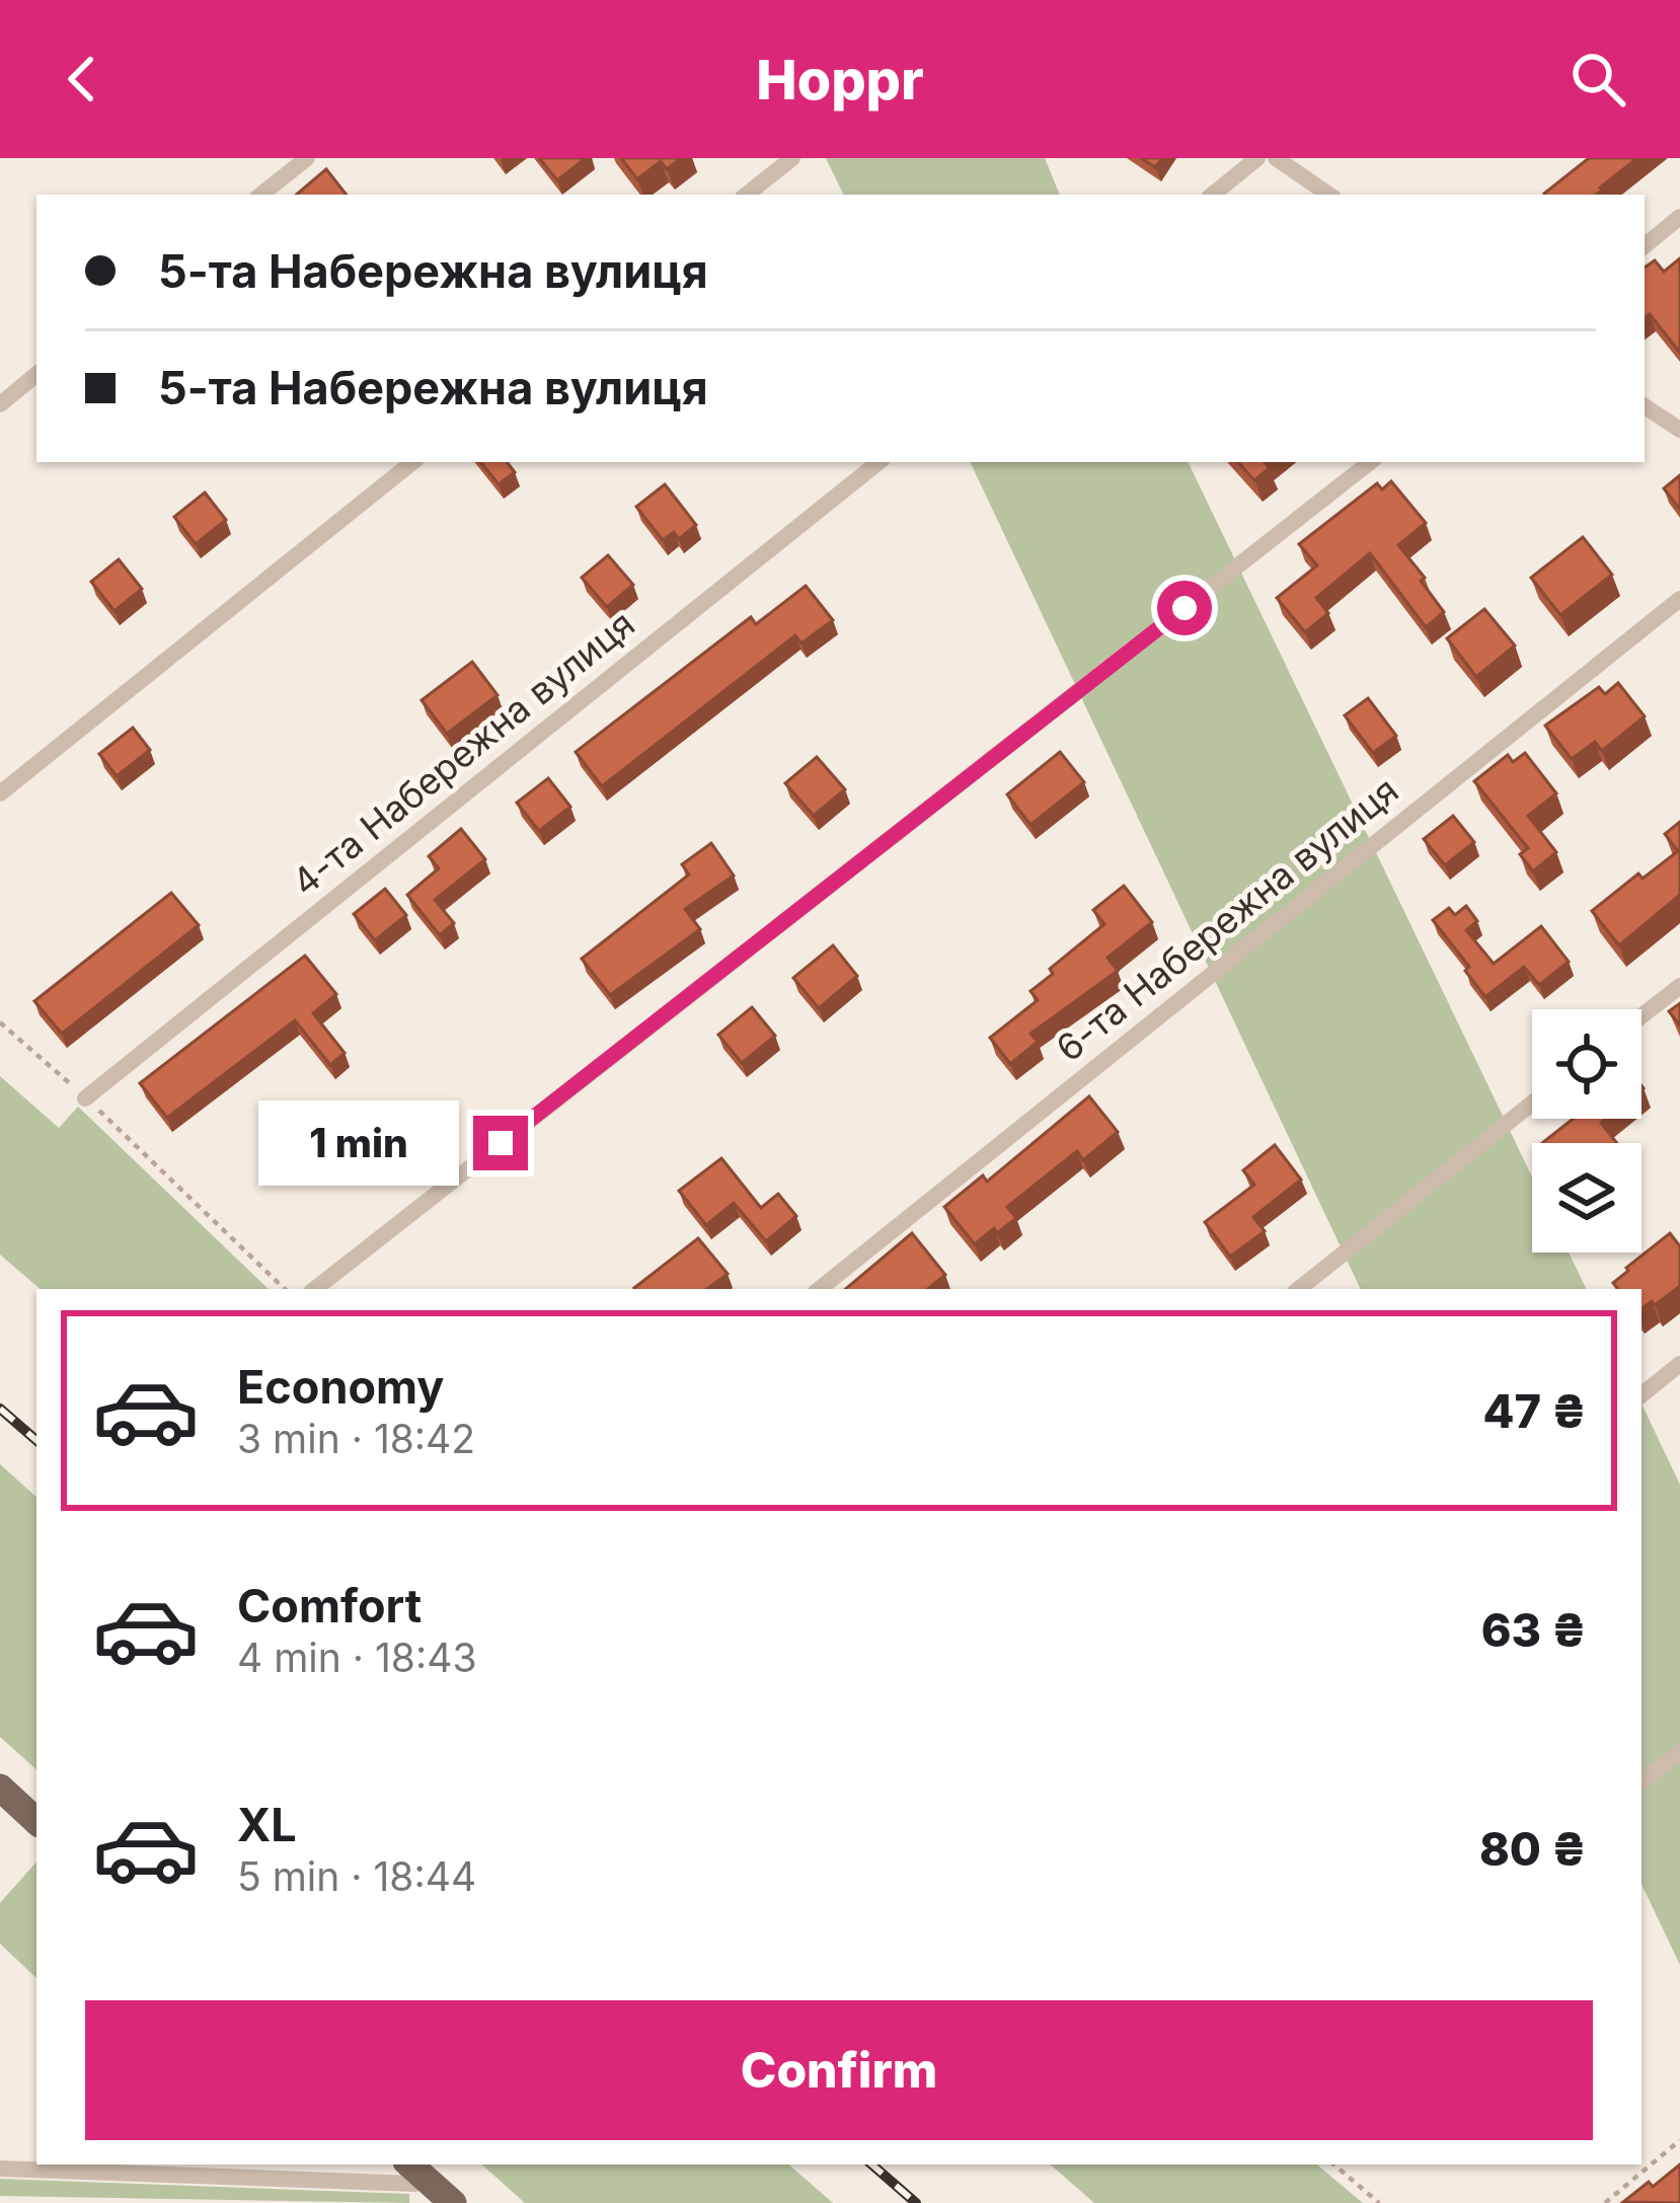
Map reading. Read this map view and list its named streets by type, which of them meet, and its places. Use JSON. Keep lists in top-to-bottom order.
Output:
{
  "streets": {
    "street": ["4-та Набережна вулиця", "6-та Набережна вулиця"]
  },
  "page": {
    "header": "Hoppr",
    "banner": ["5-та Набережна вулиця", "5-та Набережна вулиця"],
    "bubble": "1 min",
    "list": [
      {
        "name": "Economy",
        "note": "3 min · 18:42",
        "value": "47 ₴"
      },
      {
        "name": "Comfort",
        "note": "4 min · 18:43",
        "value": "63 ₴"
      },
      {
        "name": "XL",
        "note": "5 min · 18:44",
        "value": "80 ₴"
      }
    ],
    "buttons": "Confirm"
  }
}
